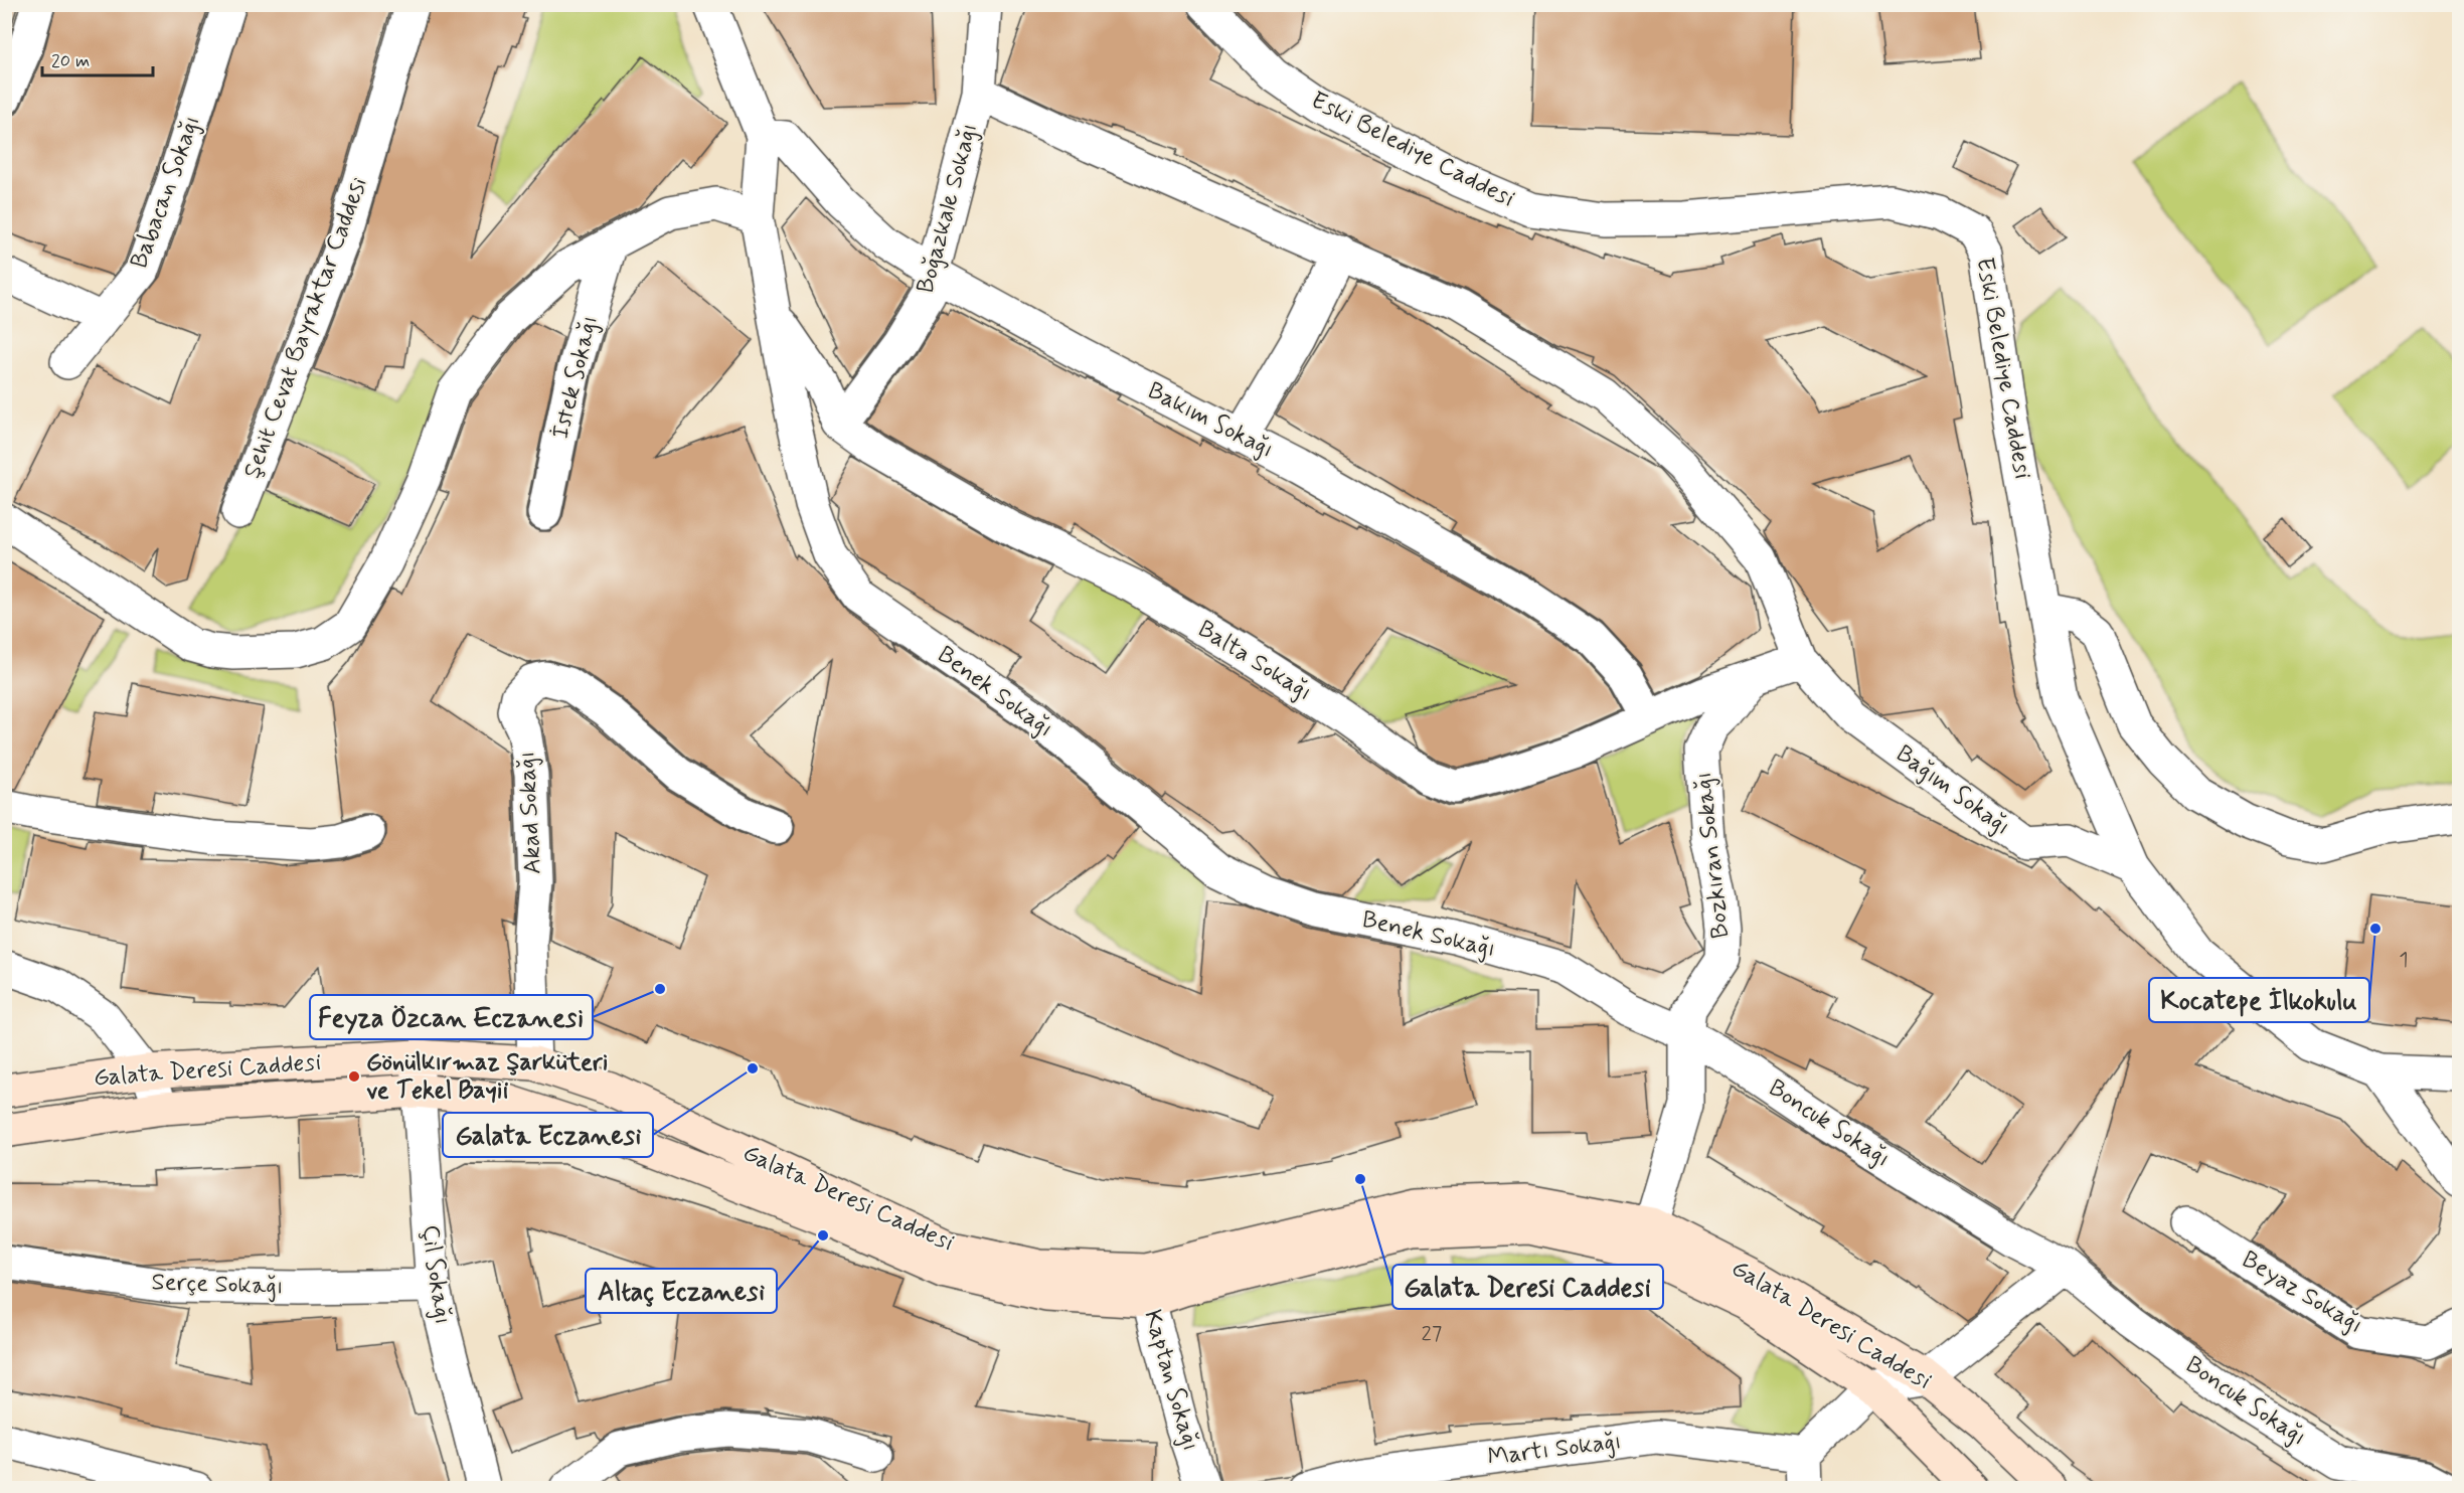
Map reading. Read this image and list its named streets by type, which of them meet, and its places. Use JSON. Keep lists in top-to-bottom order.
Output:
{
  "streets": {
    "main road": ["Galata Deresi Caddesi"],
    "street": [
      "Eski Belediye Caddesi",
      "Babacan Sokağı",
      "Boğazkale Sokağı",
      "Şehit Cevat Bayraktar Caddesi",
      "İstek Sokağı",
      "Bakım Sokağı",
      "Balta Sokağı",
      "Benek Sokağı",
      "Bağım Sokağı",
      "Akad Sokağı",
      "Bozkıran Sokağı",
      "Boncuk Sokağı",
      "Çil Sokağı",
      "Serçe Sokağı",
      "Beyaz Sokağı",
      "Kaptan Sokağı",
      "Martı Sokağı"
    ]
  },
  "crossings": [
    ["Eski Belediye Caddesi", "Bağım Sokağı"],
    ["Boğazkale Sokağı", "Bakım Sokağı"],
    ["Boğazkale Sokağı", "Balta Sokağı"],
    ["Bakım Sokağı", "Balta Sokağı"],
    ["Bakım Sokağı", "Benek Sokağı"],
    ["Balta Sokağı", "Bağım Sokağı"],
    ["Balta Sokağı", "Bozkıran Sokağı"],
    ["Benek Sokağı", "Bozkıran Sokağı"],
    ["Benek Sokağı", "Boncuk Sokağı"],
    ["Akad Sokağı", "Galata Deresi Caddesi"],
    ["Bozkıran Sokağı", "Galata Deresi Caddesi"],
    ["Bozkıran Sokağı", "Boncuk Sokağı"],
    ["Galata Deresi Caddesi", "Çil Sokağı"],
    ["Galata Deresi Caddesi", "Kaptan Sokağı"],
    ["Çil Sokağı", "Serçe Sokağı"]
  ],
  "places": [
    "Kocatepe İlkokulu",
    "Feyza Özcan Eczanesi",
    "Galata Eczanesi",
    "Gönülkırmaz Şarküteri ve Tekel Bayii",
    "Galata Deresi Caddesi",
    "Altaç Eczanesi"
  ],
  "house_numbers": ["1", "27"],
  "scale_bar": "20 m"
}
